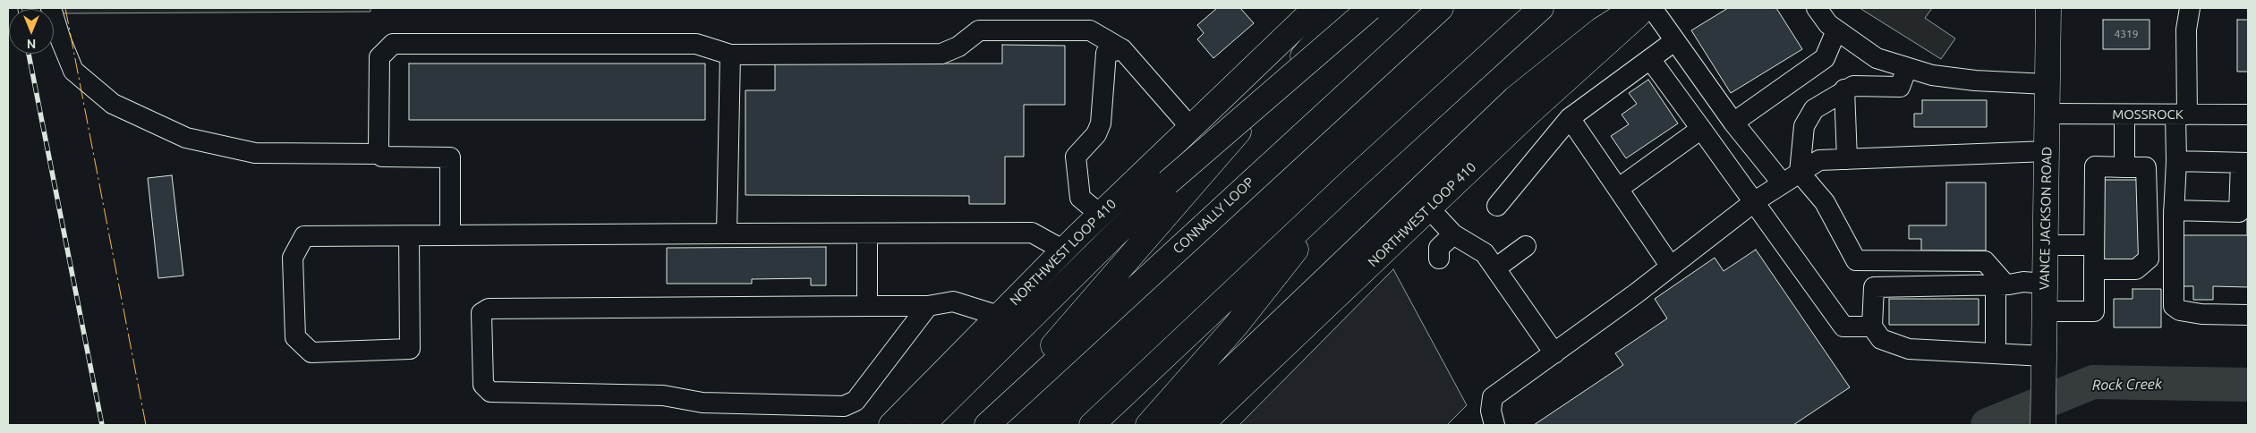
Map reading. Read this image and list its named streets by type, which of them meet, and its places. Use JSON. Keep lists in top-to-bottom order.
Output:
{
  "streets": {
    "main road": ["NORTHWEST LOOP 410", "CONNALLY LOOP", "VANCE JACKSON ROAD"],
    "street": ["MOSSROCK"]
  },
  "crossings": [
    ["MOSSROCK", "VANCE JACKSON ROAD"]
  ],
  "water": ["Rock Creek"],
  "house_numbers": ["4319"],
  "north": "bottom"
}
